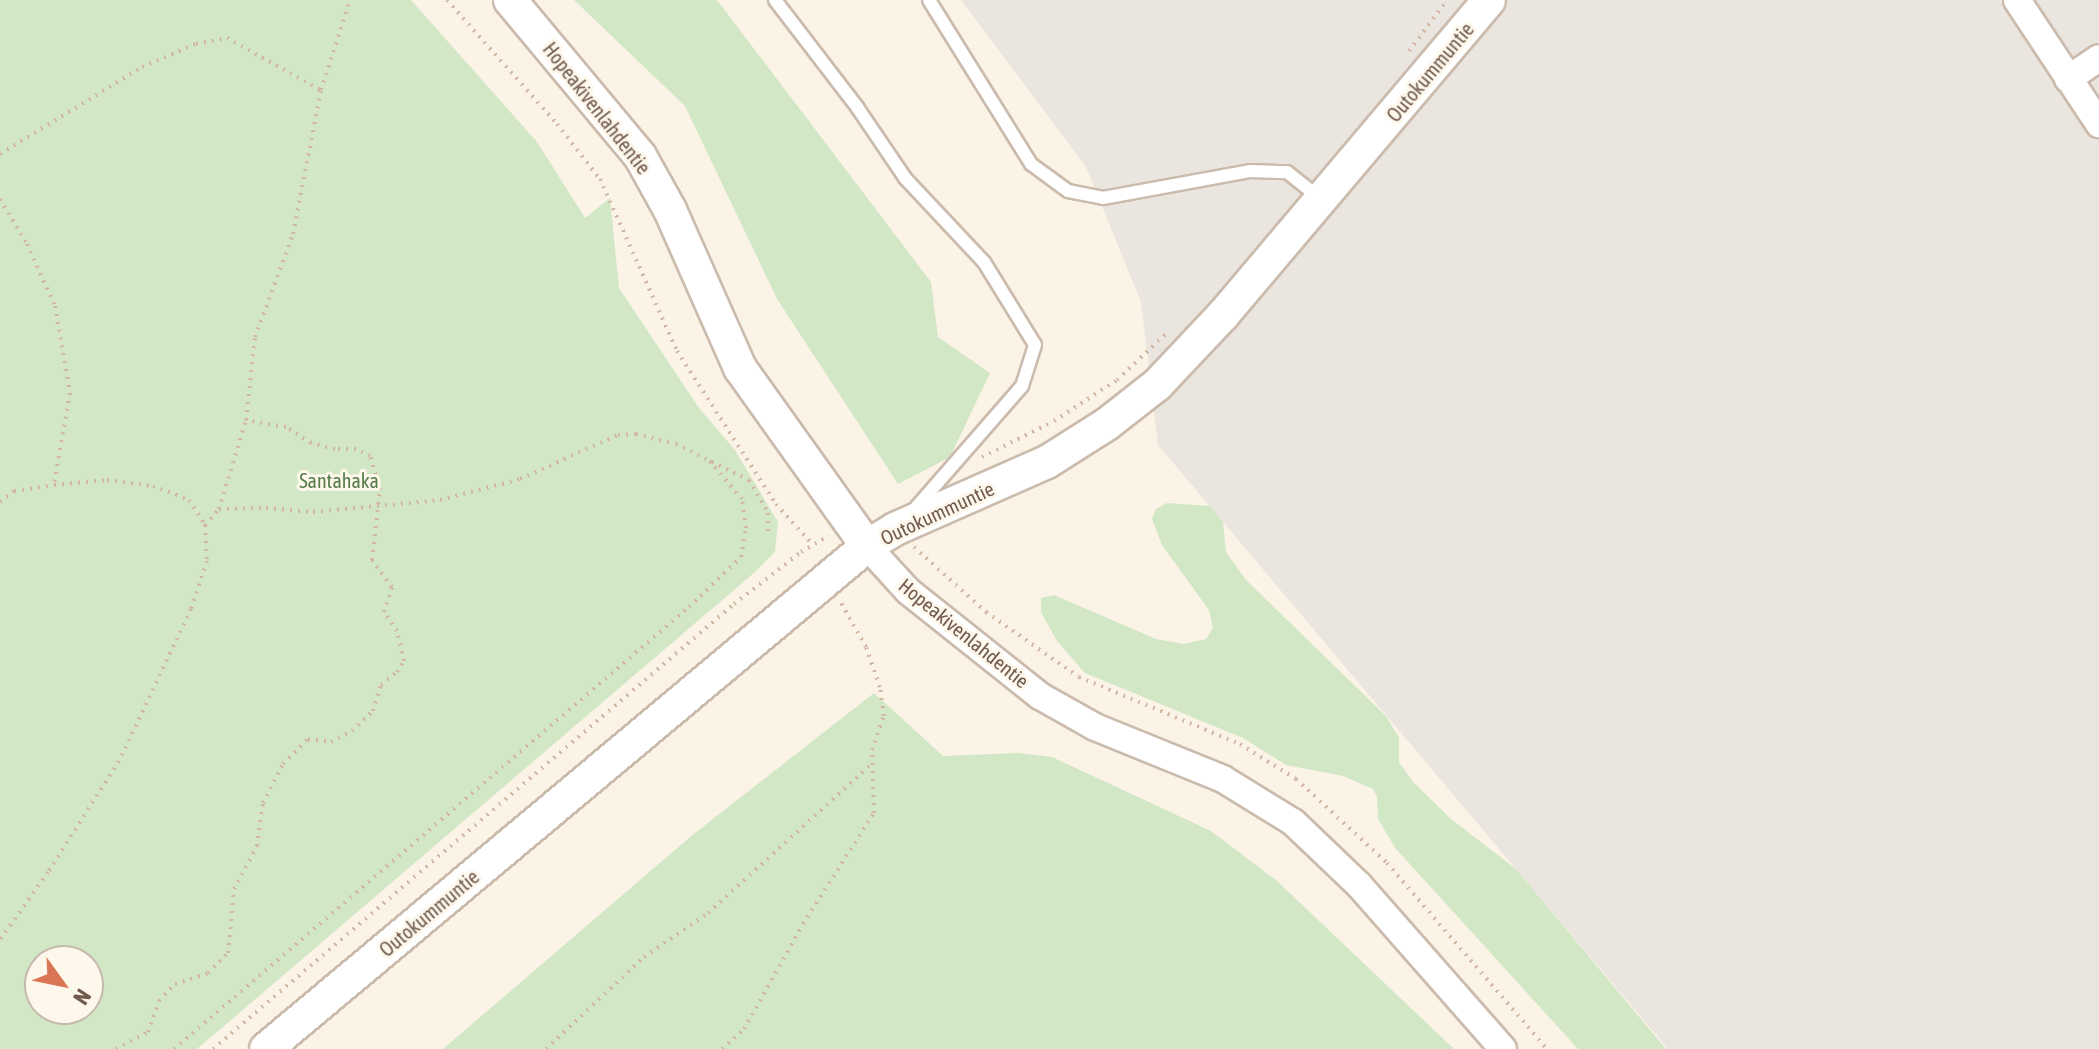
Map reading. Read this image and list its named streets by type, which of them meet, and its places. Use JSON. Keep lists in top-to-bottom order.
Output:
{
  "streets": {
    "street": ["Outokummuntie", "Hopeakivenlahdentie"]
  },
  "crossings": [
    ["Outokummuntie", "Hopeakivenlahdentie"]
  ],
  "parks": ["Santahaka"],
  "north": "bottom right"
}
